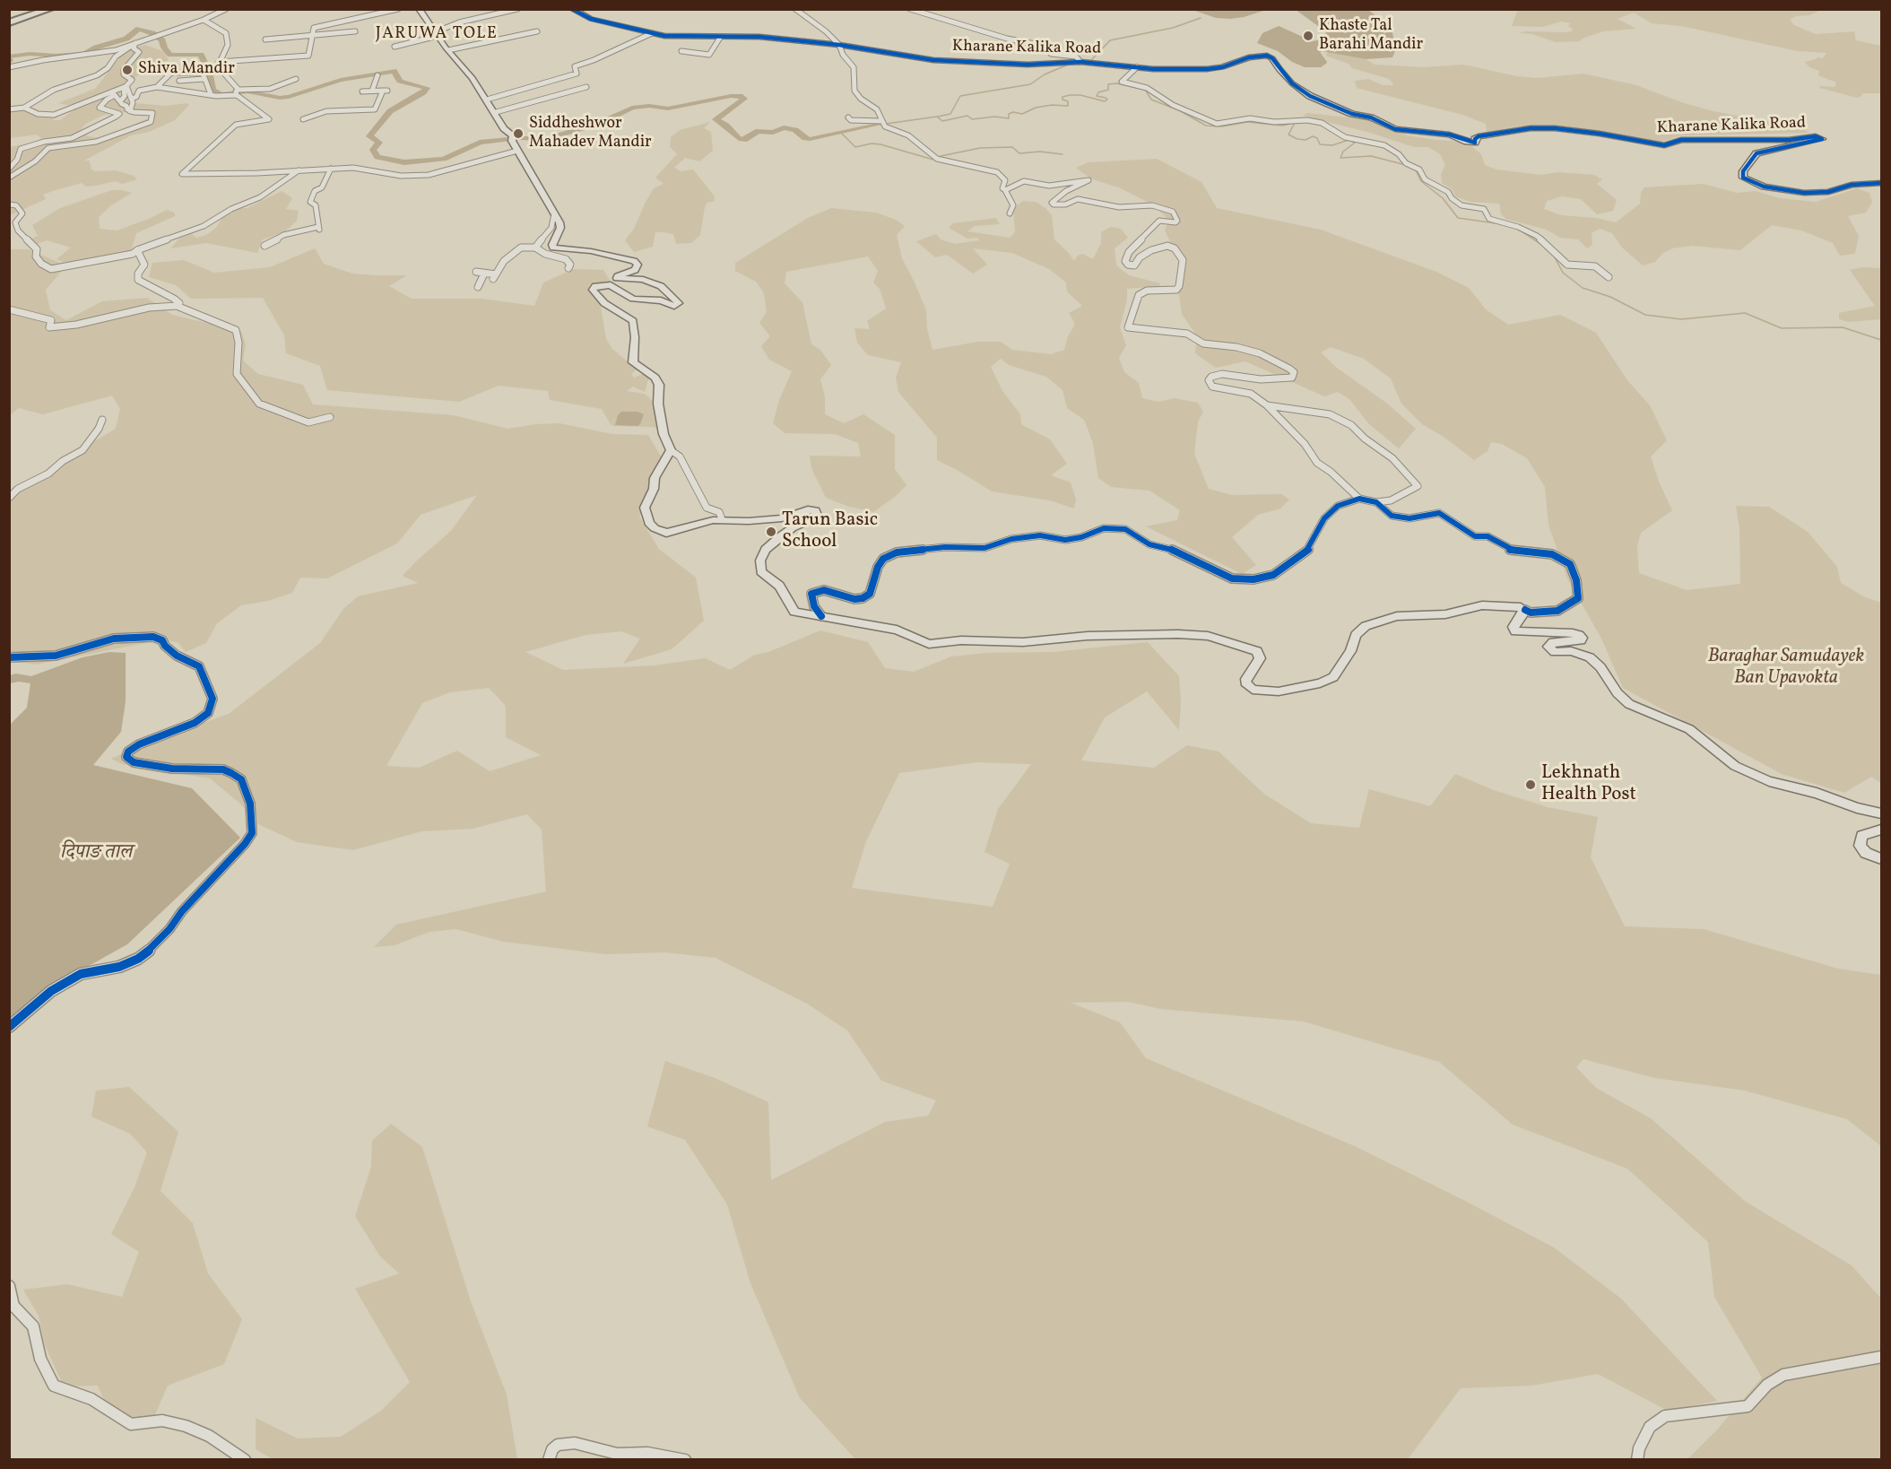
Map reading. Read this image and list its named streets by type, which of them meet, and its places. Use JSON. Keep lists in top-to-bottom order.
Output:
{
  "streets": {
    "main road": ["Kharane Kalika Road"]
  },
  "districts": ["JARUWA TOLE"],
  "water": ["दिपाङ ताल"],
  "parks": ["Baraghar Samudayek Ban Upavokta"],
  "places": [
    "Khaste Tal Barahi Mandir",
    "Shiva Mandir",
    "Siddheshwor Mahadev Mandir",
    "Tarun Basic School",
    "Lekhnath Health Post"
  ]
}
